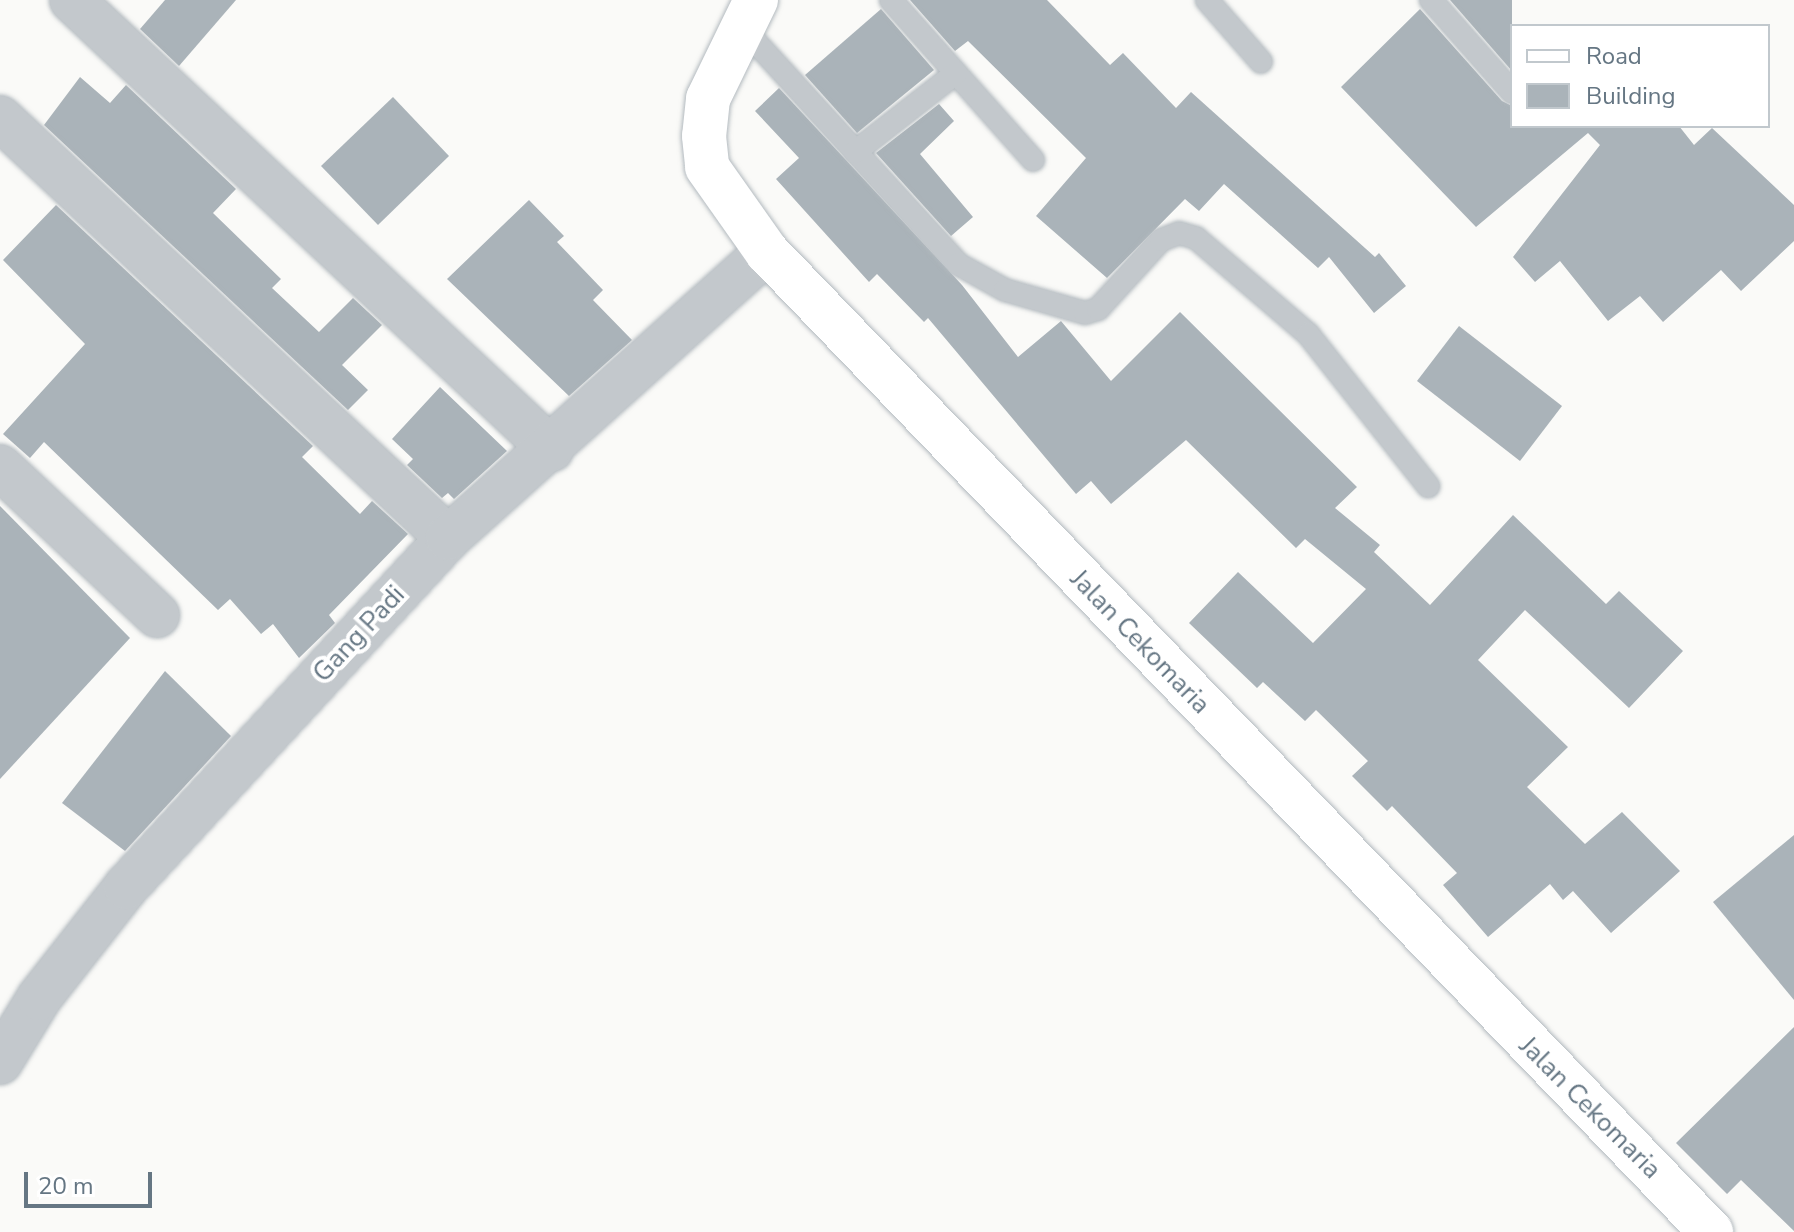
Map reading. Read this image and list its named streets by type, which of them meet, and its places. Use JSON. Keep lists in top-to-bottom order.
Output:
{
  "streets": {
    "street": ["Gang Padi", "Jalan Cekomaria"]
  },
  "crossings": [
    ["Gang Padi", "Jalan Cekomaria"]
  ],
  "legend": ["Road", "Building"],
  "scale_bar": "20 m"
}
